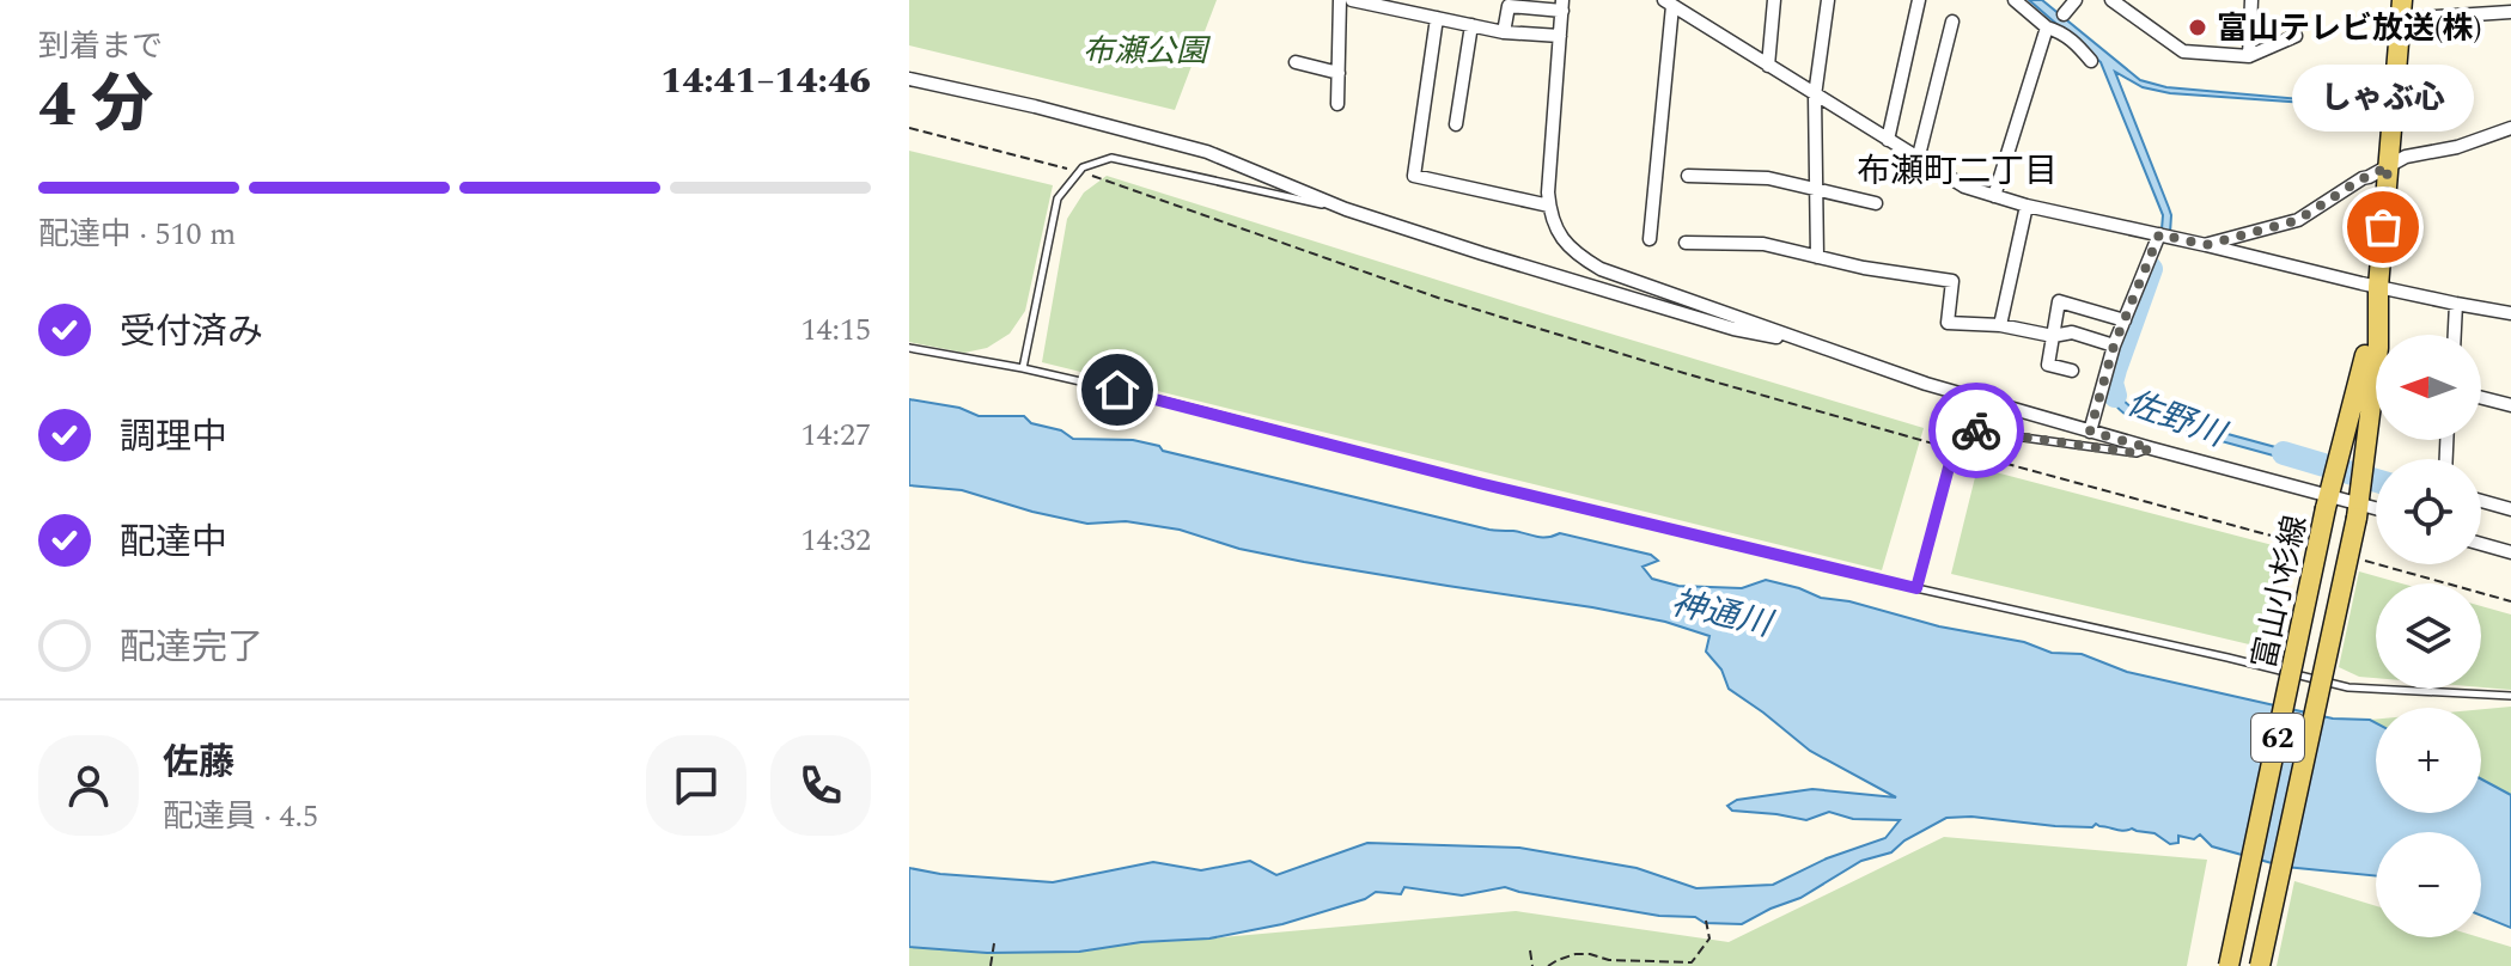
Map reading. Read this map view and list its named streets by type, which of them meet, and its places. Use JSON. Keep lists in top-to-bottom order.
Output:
{
  "streets": {
    "main road": ["富山小杉線", "62"]
  },
  "districts": ["布瀬町二丁目"],
  "water": ["佐野川", "神通川"],
  "parks": ["布瀬公園"],
  "places": ["富山テレビ放送(株)", "しゃぶ心"],
  "north": "left",
  "page": {
    "heading": ["4 分", "到着まで", "14:41–14:46"],
    "panel": ["佐藤", "配達員 · 4.5"],
    "bubble": "しゃぶ心",
    "bar": "配達中 · 510 m",
    "list": [
      ["受付済み", "14:15"],
      ["調理中", "14:27"],
      ["配達中", "14:32"],
      "配達完了"
    ],
    "map_buttons": ["+", "−"]
  }
}
